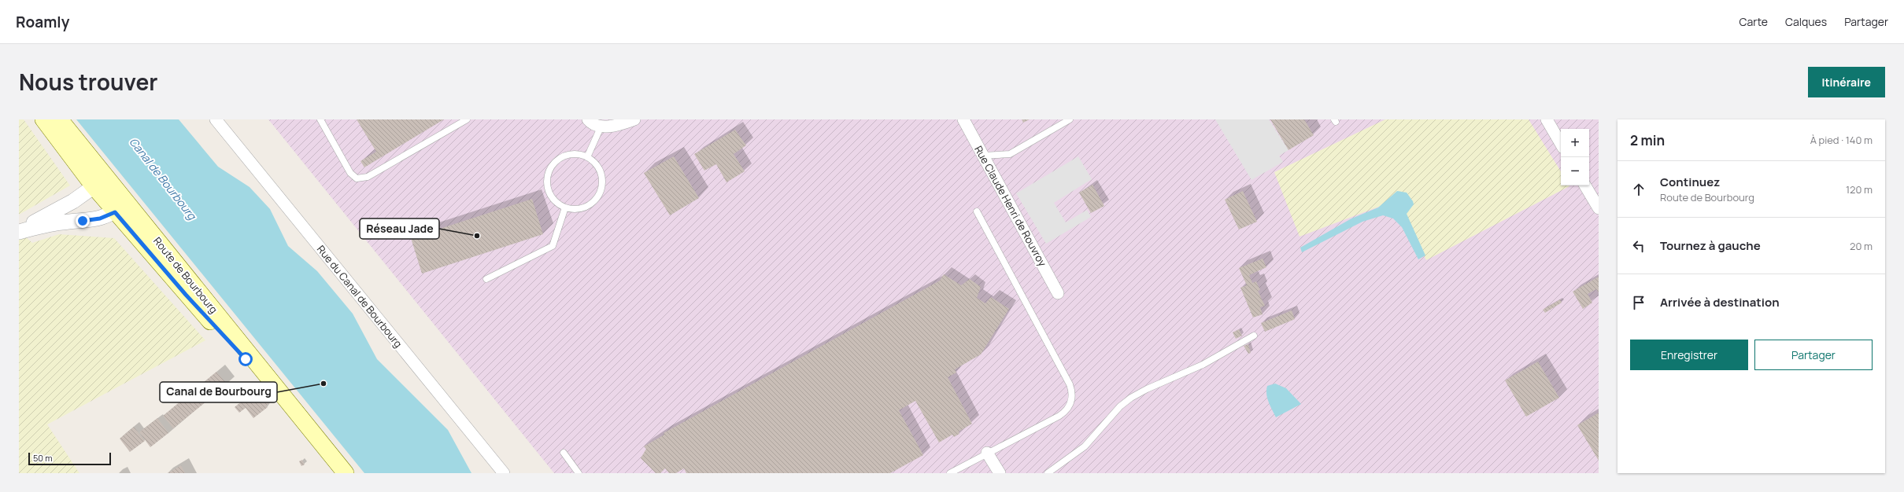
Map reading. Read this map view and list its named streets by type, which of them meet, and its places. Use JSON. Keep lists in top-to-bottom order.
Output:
{
  "streets": {
    "main road": ["Route de Bourbourg"],
    "street": ["Rue Claude Henri de Rouvroy", "Rue du Canal de Bourbourg"]
  },
  "water": ["Canal de Bourbourg"],
  "places": ["Réseau Jade", "Canal de Bourbourg"],
  "scale_bar": "50 m",
  "page": {
    "header": "Roamly",
    "nav": ["Carte", "Calques", "Partager"],
    "title": "Nous trouver",
    "buttons": [
      "Itinéraire",
      ["Enregistrer", "Partager"]
    ],
    "heading": ["2 min", "À pied · 140 m"],
    "map_buttons": ["+", "−"],
    "list": [
      ["Continuez", "Route de Bourbourg", "120 m"],
      ["Tournez à gauche", "20 m"],
      "Arrivée à destination"
    ],
    "scale": "50 m"
  }
}
